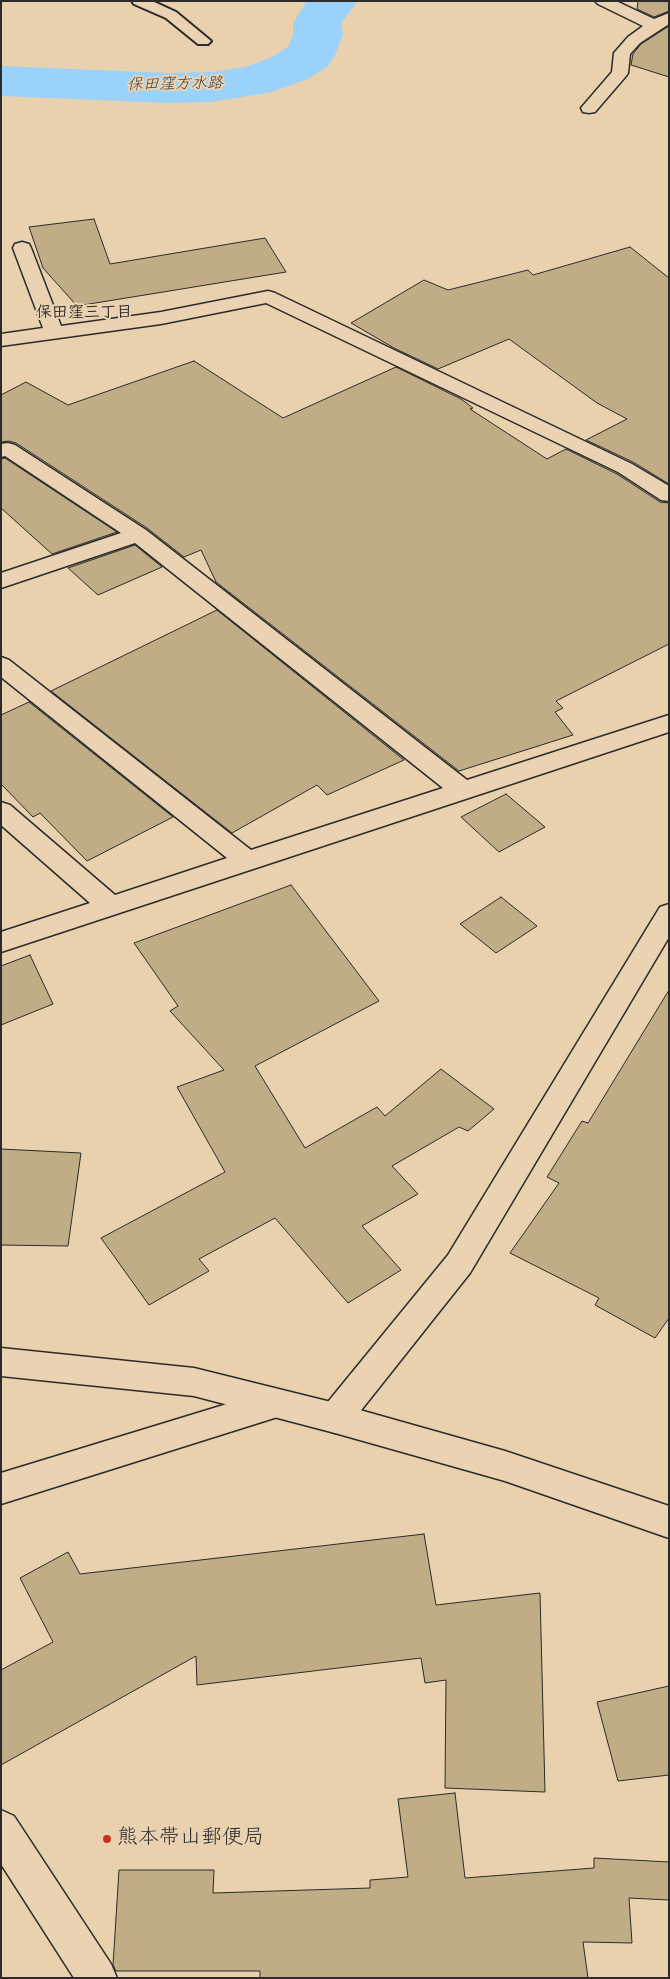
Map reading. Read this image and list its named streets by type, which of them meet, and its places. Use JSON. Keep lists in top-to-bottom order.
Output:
{
  "districts": ["保田窪三丁目"],
  "water": ["保田窪方水路"],
  "places": ["熊本帯山郵便局"]
}
